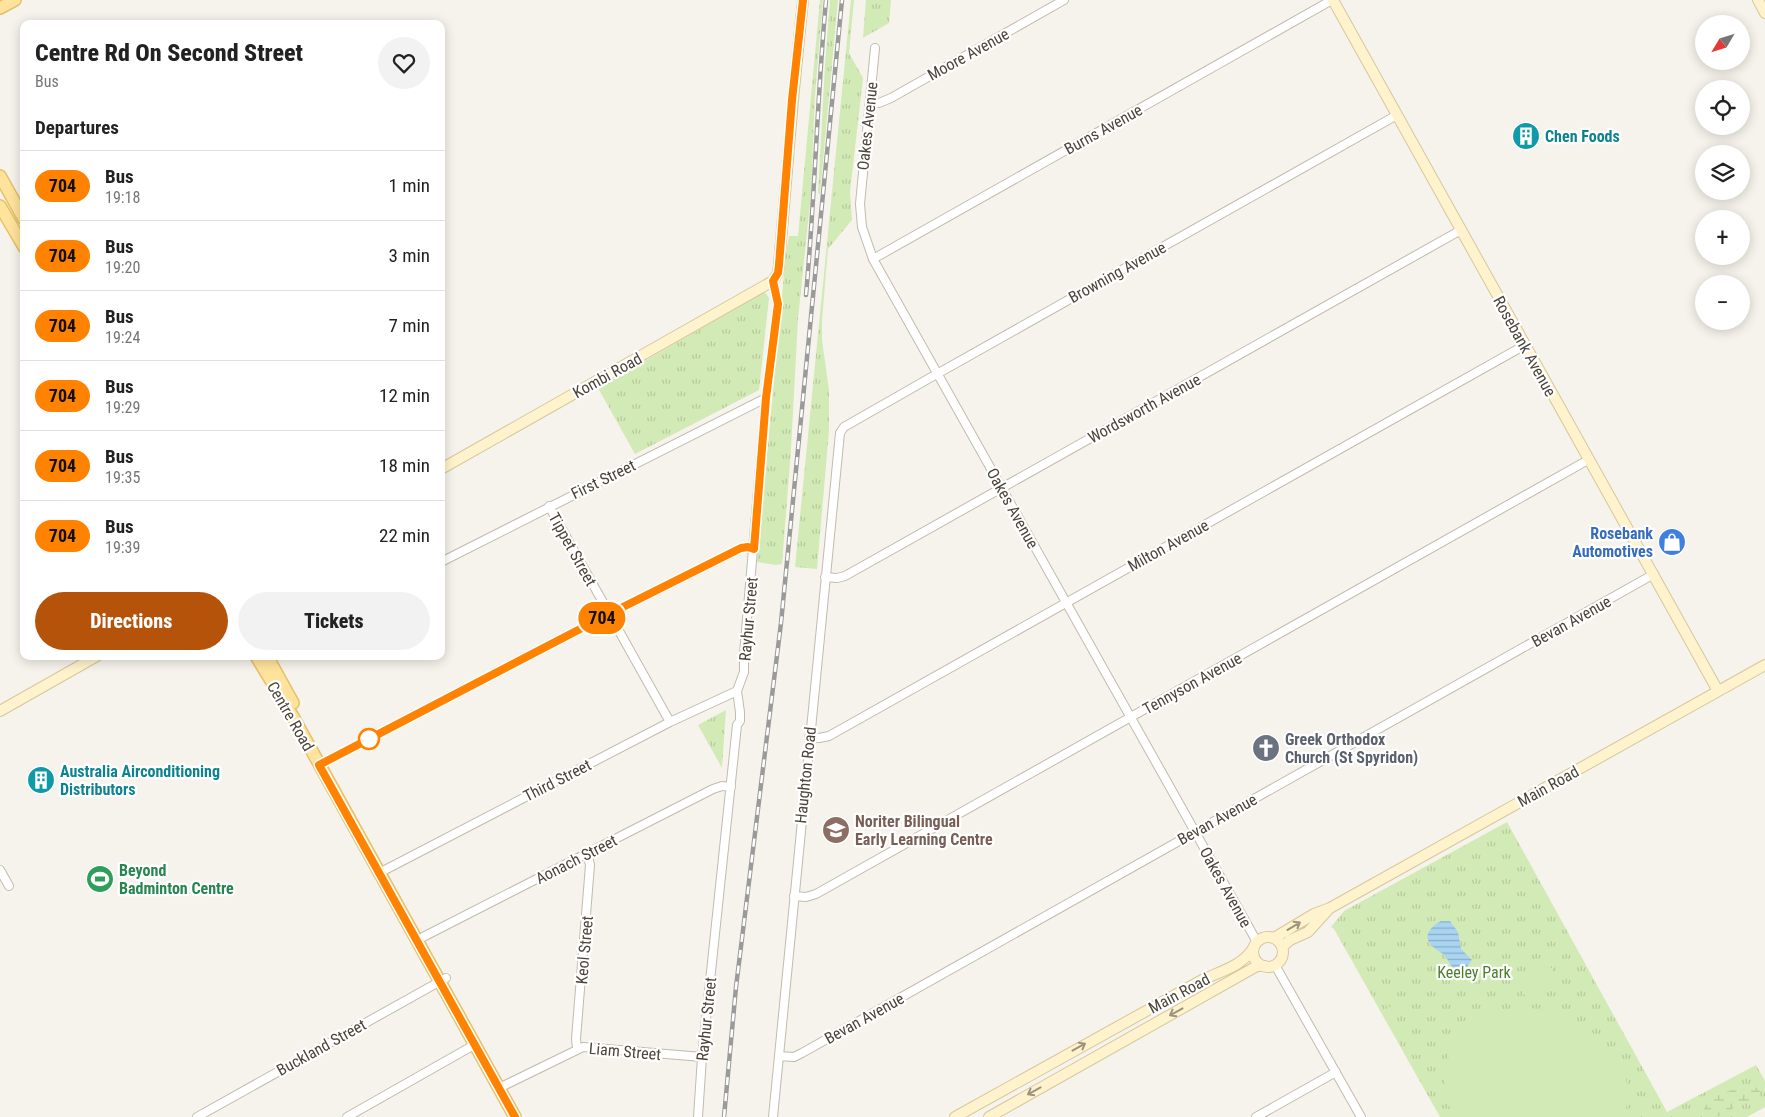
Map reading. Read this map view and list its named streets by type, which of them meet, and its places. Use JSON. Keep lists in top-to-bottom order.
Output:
{
  "streets": {
    "main road": [
      "Rosebank Avenue",
      "Kombi Road",
      "Rayhur Street",
      "Centre Road",
      "Main Road"
    ],
    "street": [
      "Moore Avenue",
      "Oakes Avenue",
      "Burns Avenue",
      "Browning Avenue",
      "Wordsworth Avenue",
      "First Street",
      "Milton Avenue",
      "Tippet Street",
      "Bevan Avenue",
      "Tennyson Avenue",
      "Haughton Road",
      "Third Street",
      "Aonach Street",
      "Keol Street",
      "Buckland Street",
      "Liam Street"
    ]
  },
  "crossings": [
    ["Moore Avenue", "Oakes Avenue"],
    ["Oakes Avenue", "Burns Avenue"],
    ["Oakes Avenue", "Browning Avenue"],
    ["Oakes Avenue", "Wordsworth Avenue"],
    ["Oakes Avenue", "Milton Avenue"],
    ["Oakes Avenue", "Bevan Avenue"],
    ["Oakes Avenue", "Tennyson Avenue"],
    ["Oakes Avenue", "Main Road"],
    ["Burns Avenue", "Rosebank Avenue"],
    ["Browning Avenue", "Rosebank Avenue"],
    ["Browning Avenue", "Haughton Road"],
    ["Rosebank Avenue", "Wordsworth Avenue"],
    ["Rosebank Avenue", "Milton Avenue"],
    ["Rosebank Avenue", "Bevan Avenue"],
    ["Rosebank Avenue", "Tennyson Avenue"],
    ["Rosebank Avenue", "Main Road"],
    ["Kombi Road", "Rayhur Street"],
    ["Wordsworth Avenue", "Haughton Road"],
    ["First Street", "Tippet Street"],
    ["First Street", "Rayhur Street"],
    ["Milton Avenue", "Haughton Road"],
    ["Tippet Street", "Third Street"],
    ["Rayhur Street", "Third Street"],
    ["Rayhur Street", "Aonach Street"],
    ["Rayhur Street", "Liam Street"],
    ["Bevan Avenue", "Haughton Road"],
    ["Tennyson Avenue", "Haughton Road"],
    ["Centre Road", "Third Street"],
    ["Centre Road", "Aonach Street"],
    ["Centre Road", "Buckland Street"],
    ["Centre Road", "Liam Street"],
    ["Aonach Street", "Keol Street"],
    ["Keol Street", "Liam Street"]
  ],
  "parks": ["Keeley Park"],
  "places": {
    "building": ["Chen Foods", "Australia Airconditioning Distributors"],
    "shop": ["Rosebank Automotives"],
    "church": ["Greek Orthodox Church (St Spyridon)"],
    "school or university": ["Noriter Bilingual Early Learning Centre"],
    "sports": ["Beyond Badminton Centre"]
  },
  "lines": ["bus line 704"],
  "north": "bottom left",
  "page": {
    "on_map": "704",
    "map_buttons": ["+", "−"],
    "heading": [
      ["Centre Rd On Second Street", "Bus"],
      "Departures"
    ],
    "list": [
      {
        "mark": "704",
        "name": "Bus",
        "note": "19:18",
        "value": "1 min"
      },
      {
        "mark": "704",
        "name": "Bus",
        "note": "19:20",
        "value": "3 min"
      },
      {
        "mark": "704",
        "name": "Bus",
        "note": "19:24",
        "value": "7 min"
      },
      {
        "mark": "704",
        "name": "Bus",
        "note": "19:29",
        "value": "12 min"
      },
      {
        "mark": "704",
        "name": "Bus",
        "note": "19:35",
        "value": "18 min"
      },
      {
        "mark": "704",
        "name": "Bus",
        "note": "19:39",
        "value": "22 min"
      }
    ],
    "buttons": ["Directions", "Tickets"]
  }
}
